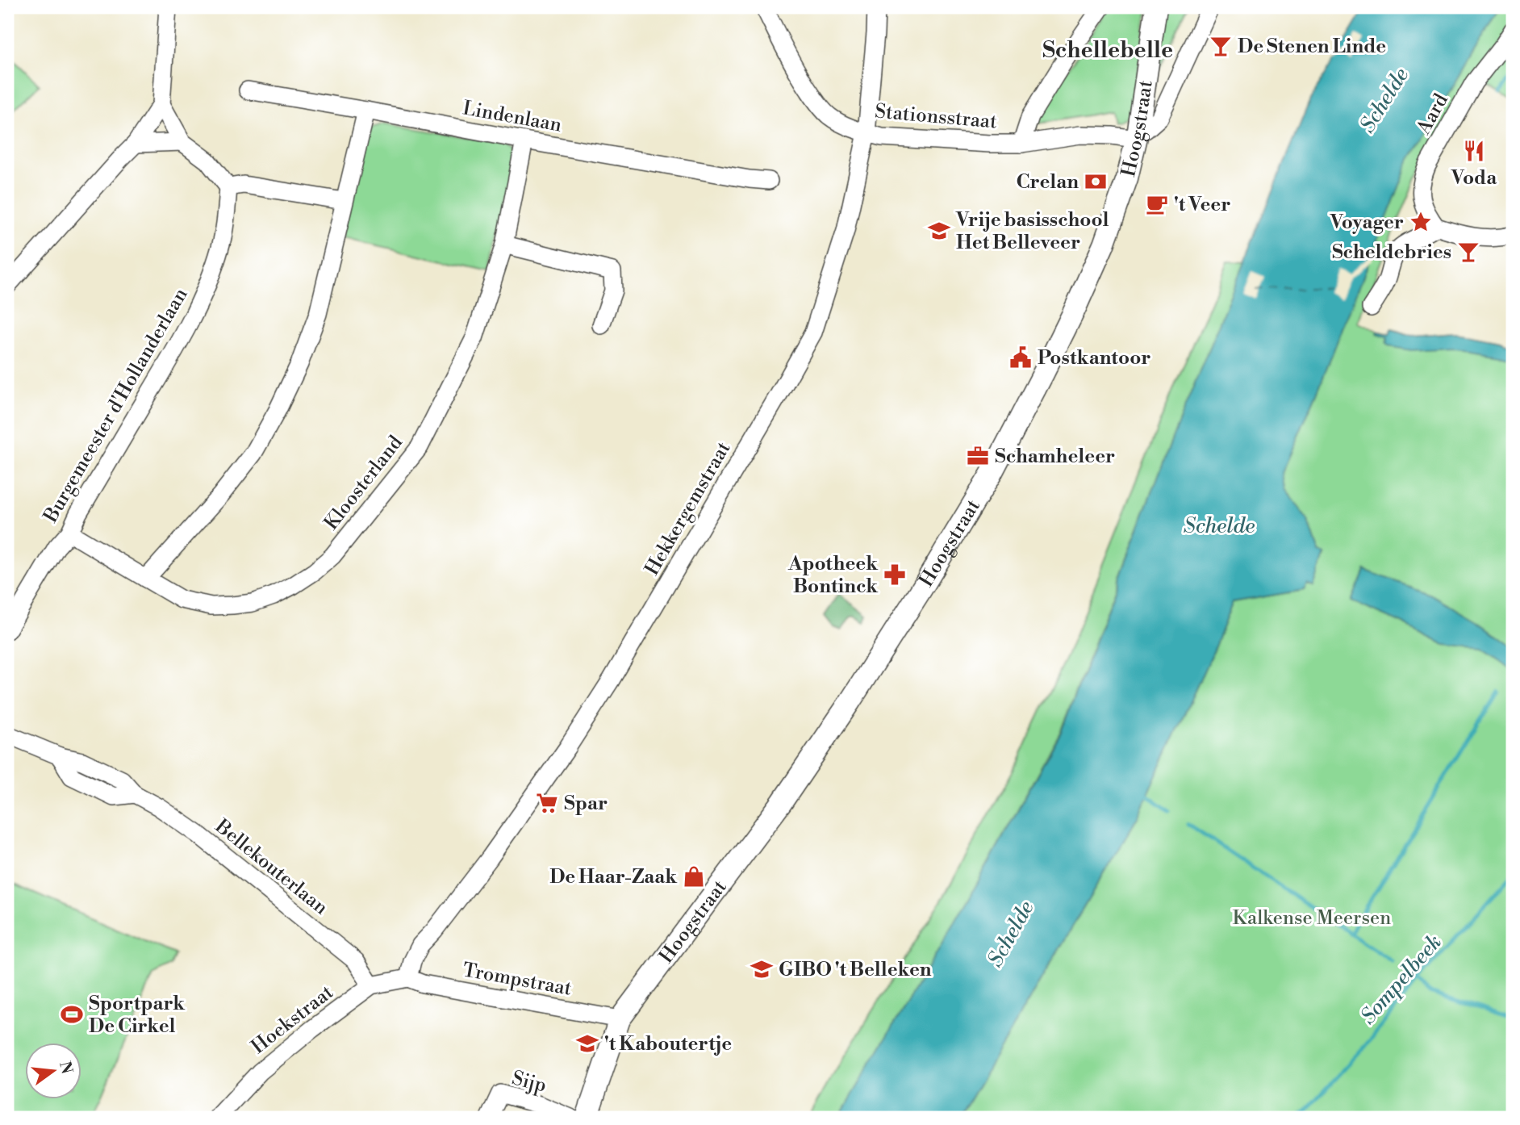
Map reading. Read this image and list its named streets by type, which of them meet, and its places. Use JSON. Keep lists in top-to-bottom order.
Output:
{
  "streets": {
    "main road": ["Hoogstraat"],
    "street": [
      "Aard",
      "Lindenlaan",
      "Stationsstraat",
      "Burgemeester d'Hollanderlaan",
      "Kloosterland",
      "Hekkergemstraat",
      "Bellekouterlaan",
      "Trompstraat",
      "Hoekstraat",
      "Sijp"
    ]
  },
  "crossings": [
    ["Lindenlaan", "Kloosterland"],
    ["Stationsstraat", "Hoogstraat"],
    ["Stationsstraat", "Hekkergemstraat"],
    ["Hoogstraat", "Trompstraat"],
    ["Burgemeester d'Hollanderlaan", "Kloosterland"],
    ["Hekkergemstraat", "Trompstraat"],
    ["Hekkergemstraat", "Hoekstraat"],
    ["Bellekouterlaan", "Hoekstraat"],
    ["Trompstraat", "Hoekstraat"]
  ],
  "districts": ["Schellebelle"],
  "water": ["Schelde", "Sompelbeek"],
  "parks": ["Kalkense Meersen"],
  "places": {
    "bar": ["De Stenen Linde", "Scheldebries"],
    "restaurant": ["Voda"],
    "bank": ["Crelan"],
    "cafe": ["'t Veer"],
    "place": ["Voyager"],
    "school or university": ["Vrije basisschool Het Belleveer", "GIBO 't Belleken", "'t Kaboutertje"],
    "public building": ["Postkantoor"],
    "office": ["Schamheleer"],
    "pharmacy": ["Apotheek Bontinck"],
    "supermarket": ["Spar"],
    "shop": ["De Haar-Zaak"],
    "sports": ["Sportpark De Cirkel"]
  },
  "north": "right"
}
